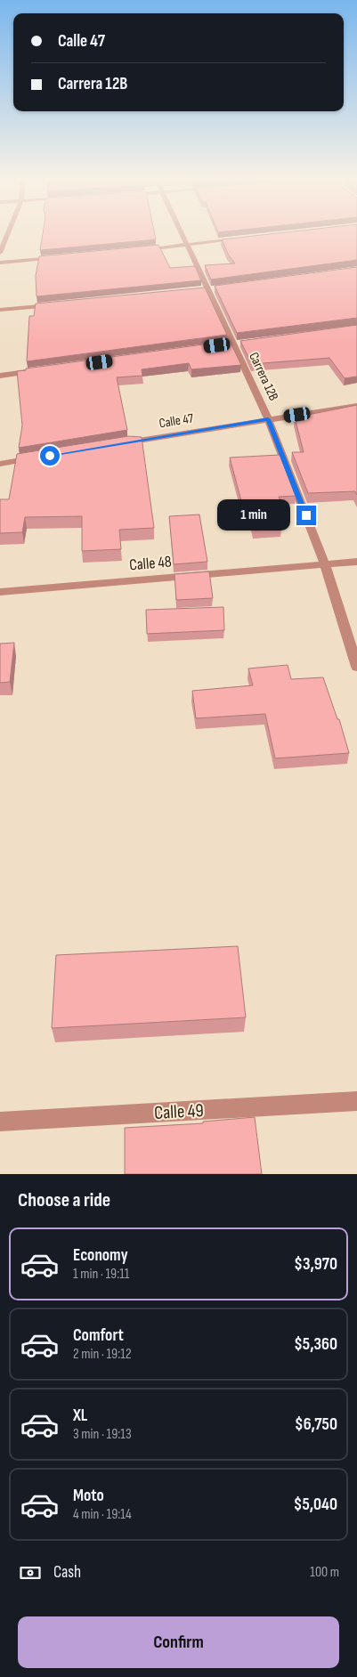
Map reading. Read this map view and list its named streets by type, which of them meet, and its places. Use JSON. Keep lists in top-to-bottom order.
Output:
{
  "streets": {
    "street": [
      "Carrera 12B",
      "Calle 47",
      "Calle 48",
      "Calle 49"
    ]
  },
  "crossings": [
    ["Carrera 12B", "Calle 47"],
    ["Carrera 12B", "Calle 48"]
  ],
  "page": {
    "banner": ["Calle 47", "Carrera 12B"],
    "bubble": "1 min",
    "heading": "Choose a ride",
    "list": [
      {
        "name": "Economy",
        "note": "1 min · 19:11",
        "value": "$3,970"
      },
      {
        "name": "Comfort",
        "note": "2 min · 19:12",
        "value": "$5,360"
      },
      {
        "name": "XL",
        "note": "3 min · 19:13",
        "value": "$6,750"
      },
      {
        "name": "Moto",
        "note": "4 min · 19:14",
        "value": "$5,040"
      }
    ],
    "pay": ["Cash", "100 m"],
    "buttons": "Confirm"
  }
}
